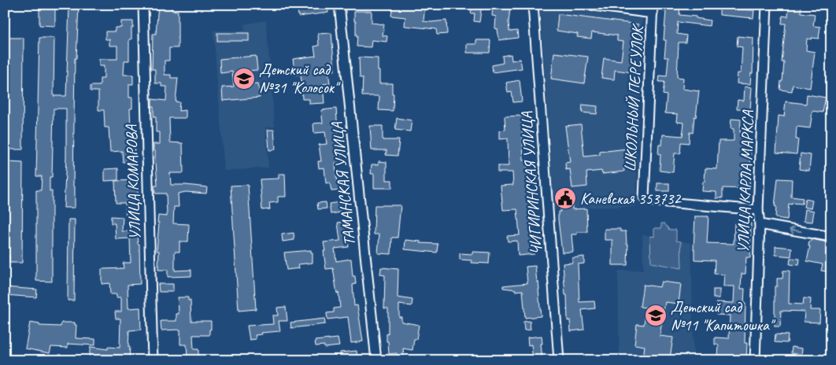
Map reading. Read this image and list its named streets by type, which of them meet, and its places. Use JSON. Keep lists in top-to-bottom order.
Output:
{
  "streets": {
    "street": [
      "ШКОЛЬНЫЙ ПЕРЕУЛОК",
      "УЛИЦА КАРЛА МАРКСА",
      "УЛИЦА КОМАРОВА",
      "ЧИГИРИНСКАЯ УЛИЦА",
      "ТАМАНСКАЯ УЛИЦА"
    ]
  },
  "crossings": [
    ["ШКОЛЬНЫЙ ПЕРЕУЛОК", "УЛИЦА КАРЛА МАРКСА"]
  ],
  "places": {
    "school or university": ["Детский сад №31 \"Колосок\"", "Детский сад №11 \"Капитошка\""],
    "public building": ["Каневская 353732"]
  }
}
